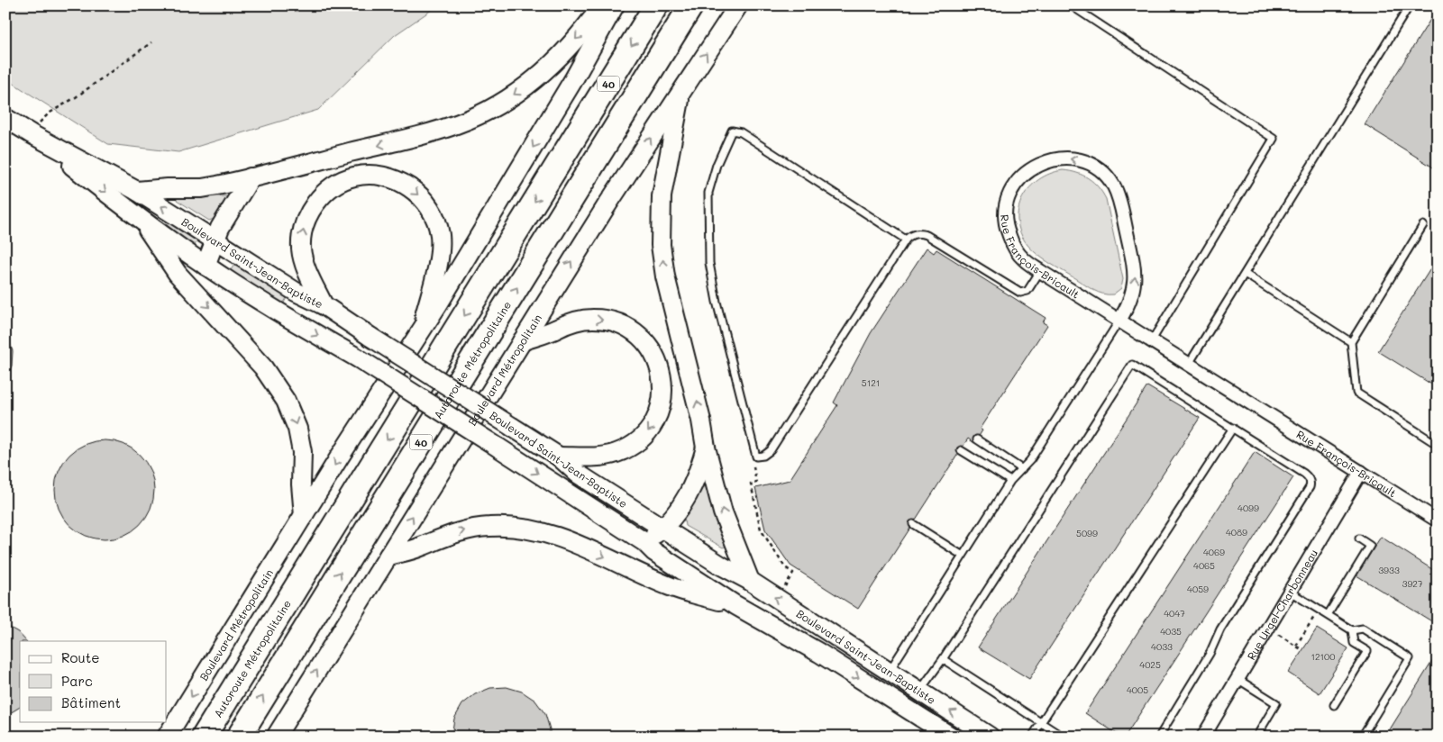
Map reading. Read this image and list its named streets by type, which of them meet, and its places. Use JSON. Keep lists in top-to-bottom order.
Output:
{
  "streets": {
    "highway": ["40", "Autoroute Métropolitaine"],
    "main road": ["Boulevard Saint-Jean-Baptiste", "Boulevard Métropolitain"],
    "street": ["Rue François-Bricault", "Rue Urgel-Charbonneau"]
  },
  "crossings": [
    ["Rue François-Bricault", "Rue Urgel-Charbonneau"]
  ],
  "house_numbers": [
    "5121",
    "4099",
    "4089",
    "5099",
    "4069",
    "4065",
    "3933",
    "3927",
    "4059",
    "4047",
    "4035",
    "4033",
    "12100",
    "4025",
    "4005"
  ],
  "legend": ["Route", "Parc", "Bâtiment"]
}
